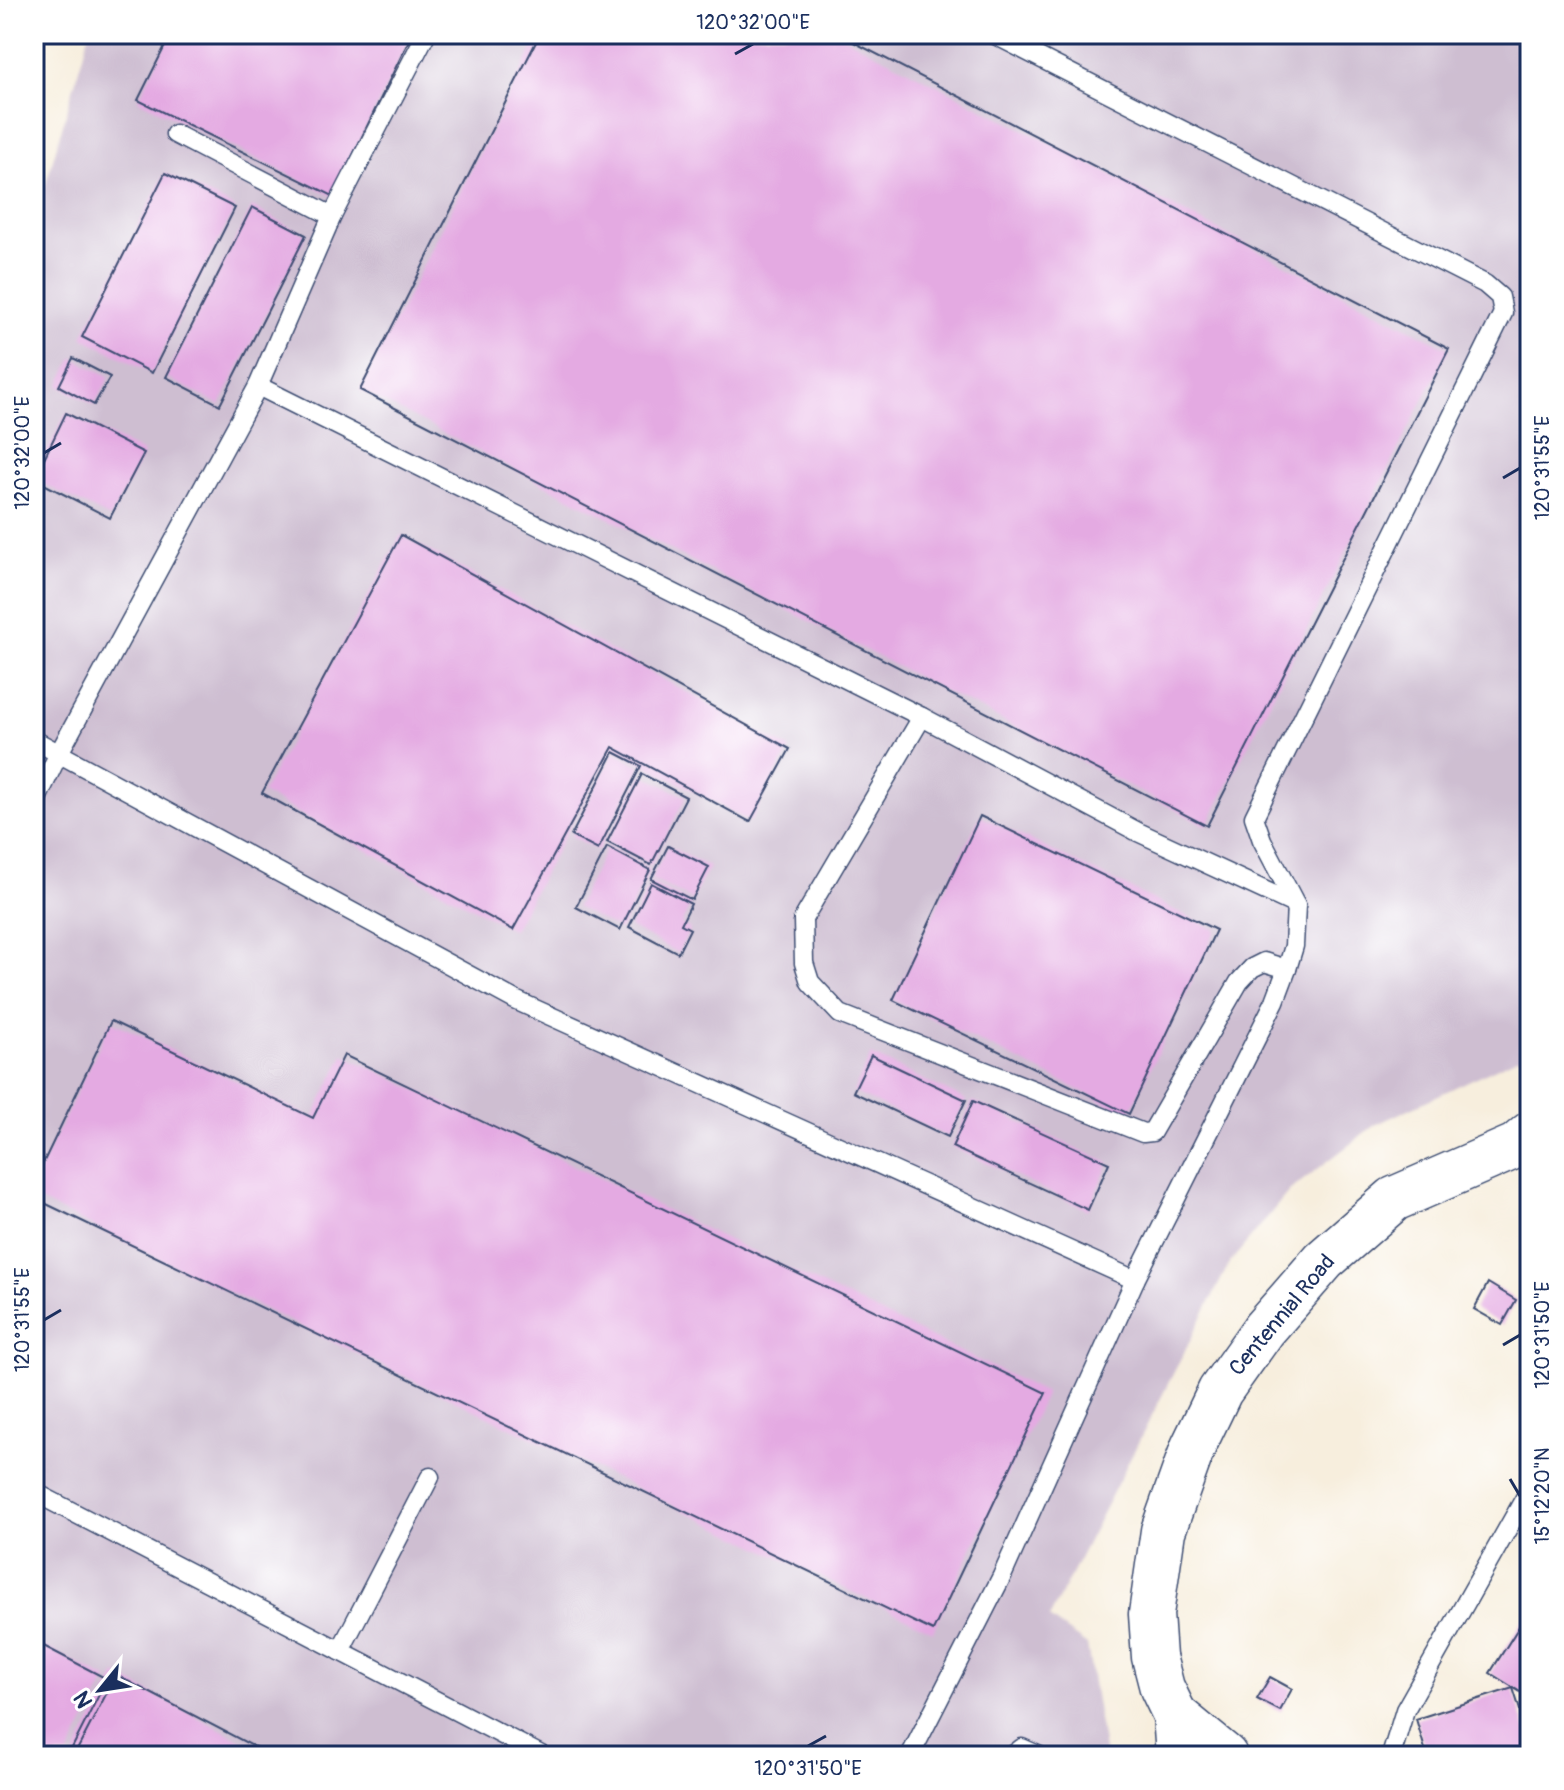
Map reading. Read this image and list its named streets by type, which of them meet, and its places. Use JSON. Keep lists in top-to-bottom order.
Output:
{
  "streets": {
    "street": ["Centennial Road"]
  },
  "north": "bottom left",
  "coordinates": [
    "120°32'00\"E",
    "120°31'55\"E",
    "120°31'50\"E",
    "15°12'20\"N"
  ]
}
